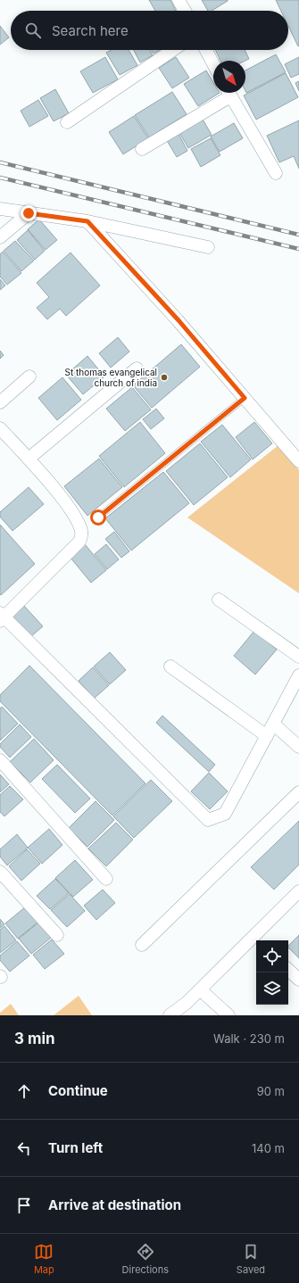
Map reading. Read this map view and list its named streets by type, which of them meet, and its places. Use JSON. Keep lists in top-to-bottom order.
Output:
{
  "places": ["St thomas evangelical church of india"],
  "north": "bottom right",
  "page": {
    "search": "Search here",
    "heading": ["3 min", "Walk · 230 m"],
    "list": [
      ["Continue", "90 m"],
      ["Turn left", "140 m"],
      "Arrive at destination"
    ],
    "nav": ["Map", "Directions", "Saved"]
  }
}
